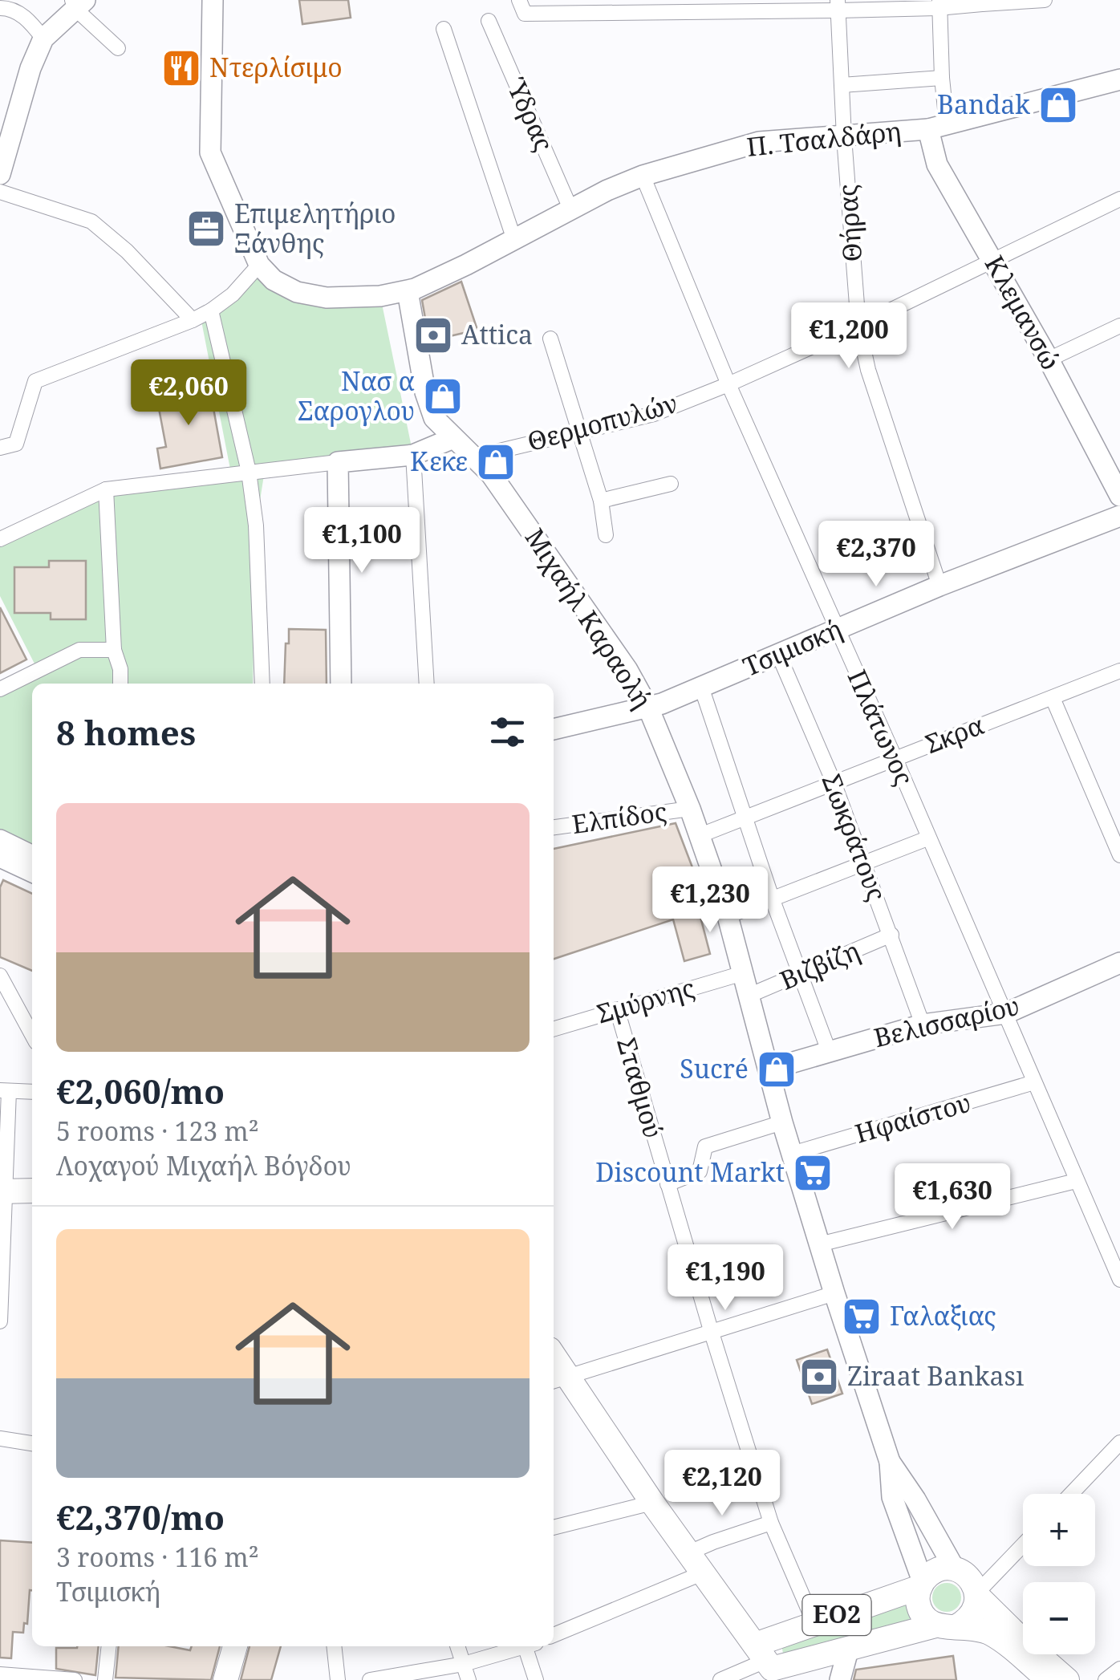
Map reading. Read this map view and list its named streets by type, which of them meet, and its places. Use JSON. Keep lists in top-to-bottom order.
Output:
{
  "streets": {
    "main road": [
      "Π. Τσαλδάρη",
      "Κλεμανσώ",
      "Μιχαήλ Καραολή",
      "Τσιμισκή",
      "Βελισσαρίου",
      "ΕΟ2"
    ],
    "street": [
      "Ύδρας",
      "Θήρας",
      "Θερμοπυλών",
      "Πλάτωνος",
      "Σκρα",
      "Ελπίδος",
      "Σωκράτους",
      "Βιζβίζη",
      "Σμύρνης",
      "Σταθμού",
      "Ηφαίστου"
    ]
  },
  "crossings": [
    ["Ύδρας", "Π. Τσαλδάρη"],
    ["Π. Τσαλδάρη", "Θήρας"],
    ["Π. Τσαλδάρη", "Κλεμανσώ"],
    ["Π. Τσαλδάρη", "Μιχαήλ Καραολή"],
    ["Π. Τσαλδάρη", "Πλάτωνος"],
    ["Θήρας", "Θερμοπυλών"],
    ["Θήρας", "Τσιμισκή"],
    ["Κλεμανσώ", "Θερμοπυλών"],
    ["Θερμοπυλών", "Μιχαήλ Καραολή"],
    ["Θερμοπυλών", "Πλάτωνος"],
    ["Μιχαήλ Καραολή", "Τσιμισκή"],
    ["Μιχαήλ Καραολή", "Σκρα"],
    ["Μιχαήλ Καραολή", "Ελπίδος"],
    ["Μιχαήλ Καραολή", "Βιζβίζη"],
    ["Μιχαήλ Καραολή", "Σμύρνης"],
    ["Μιχαήλ Καραολή", "Βελισσαρίου"],
    ["Μιχαήλ Καραολή", "Ηφαίστου"],
    ["Μιχαήλ Καραολή", "ΕΟ2"],
    ["Τσιμισκή", "Πλάτωνος"],
    ["Τσιμισκή", "Σωκράτους"],
    ["Πλάτωνος", "Σκρα"],
    ["Πλάτωνος", "Βελισσαρίου"],
    ["Πλάτωνος", "Ηφαίστου"],
    ["Σκρα", "Σωκράτους"],
    ["Σωκράτους", "Βιζβίζη"],
    ["Σωκράτους", "Βελισσαρίου"],
    ["Σμύρνης", "Σταθμού"],
    ["Σταθμού", "ΕΟ2"]
  ],
  "places": {
    "restaurant": ["Ντερλίσιμο"],
    "shop": [
      "Bandak",
      "Νασ α Σαρογλου",
      "Κεκε",
      "Sucré"
    ],
    "office": ["Επιμελητήριο Ξάνθης"],
    "bank": ["Attica", "Ziraat Bankası"],
    "supermarket": ["Discount Markt", "Γαλαξιας"]
  },
  "page": {
    "price": [
      "€1,200",
      "€2,060",
      "€1,100",
      "€2,370",
      "€1,230",
      "€1,630",
      "€1,190",
      "€2,120"
    ],
    "heading": "8 homes",
    "list": [
      {
        "name": "€2,060/mo",
        "note": "5 rooms · 123 m² · Λοχαγού Μιχαήλ Βόγδου"
      },
      {
        "name": "€2,370/mo",
        "note": "3 rooms · 116 m² · Τσιμισκή"
      }
    ],
    "map_buttons": ["+", "−"]
  }
}
